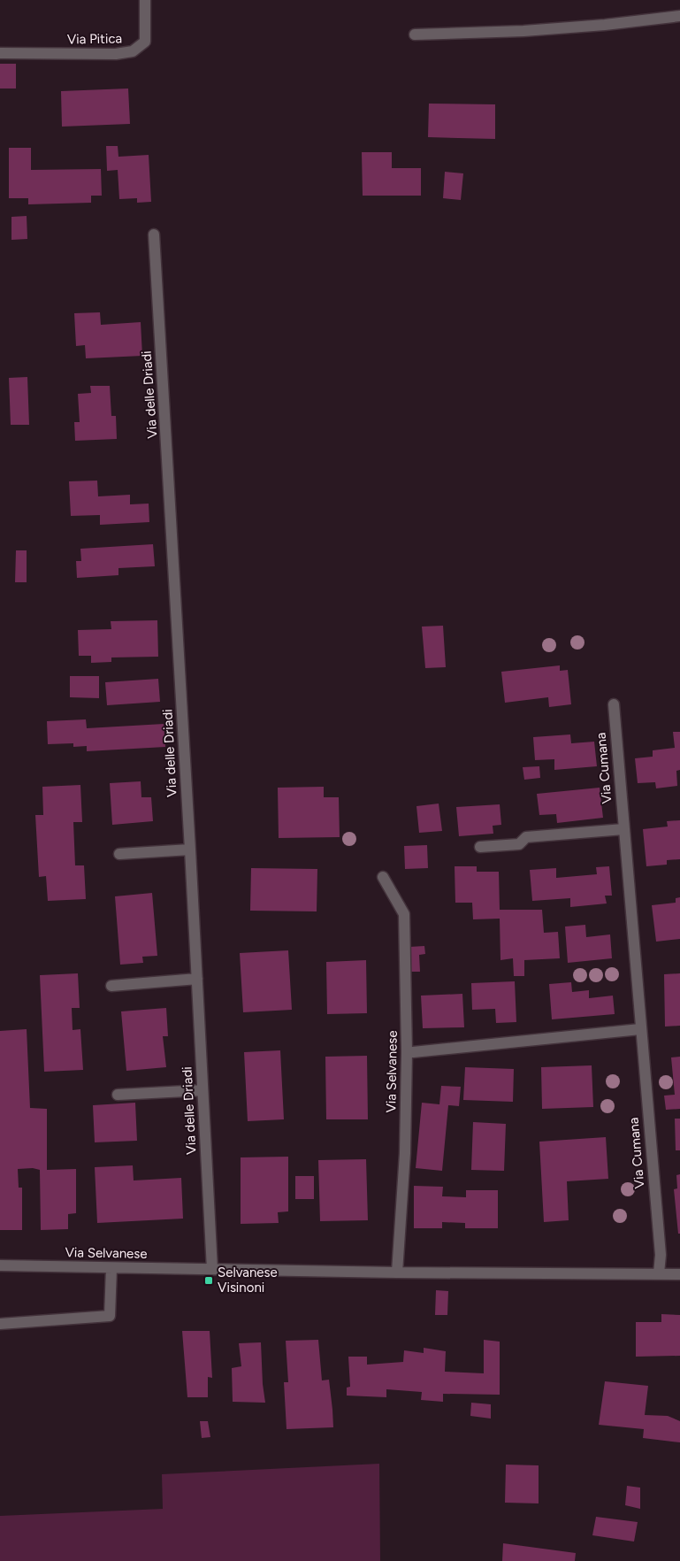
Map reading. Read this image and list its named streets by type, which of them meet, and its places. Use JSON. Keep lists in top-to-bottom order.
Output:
{
  "streets": {
    "street": [
      "Via Pitica",
      "Via delle Driadi",
      "Via Cumana",
      "Via Selvanese"
    ]
  },
  "crossings": [
    ["Via delle Driadi", "Via Selvanese"],
    ["Via Cumana", "Via Selvanese"]
  ],
  "places": {
    "transit": ["Selvanese Visinoni"]
  }
}
